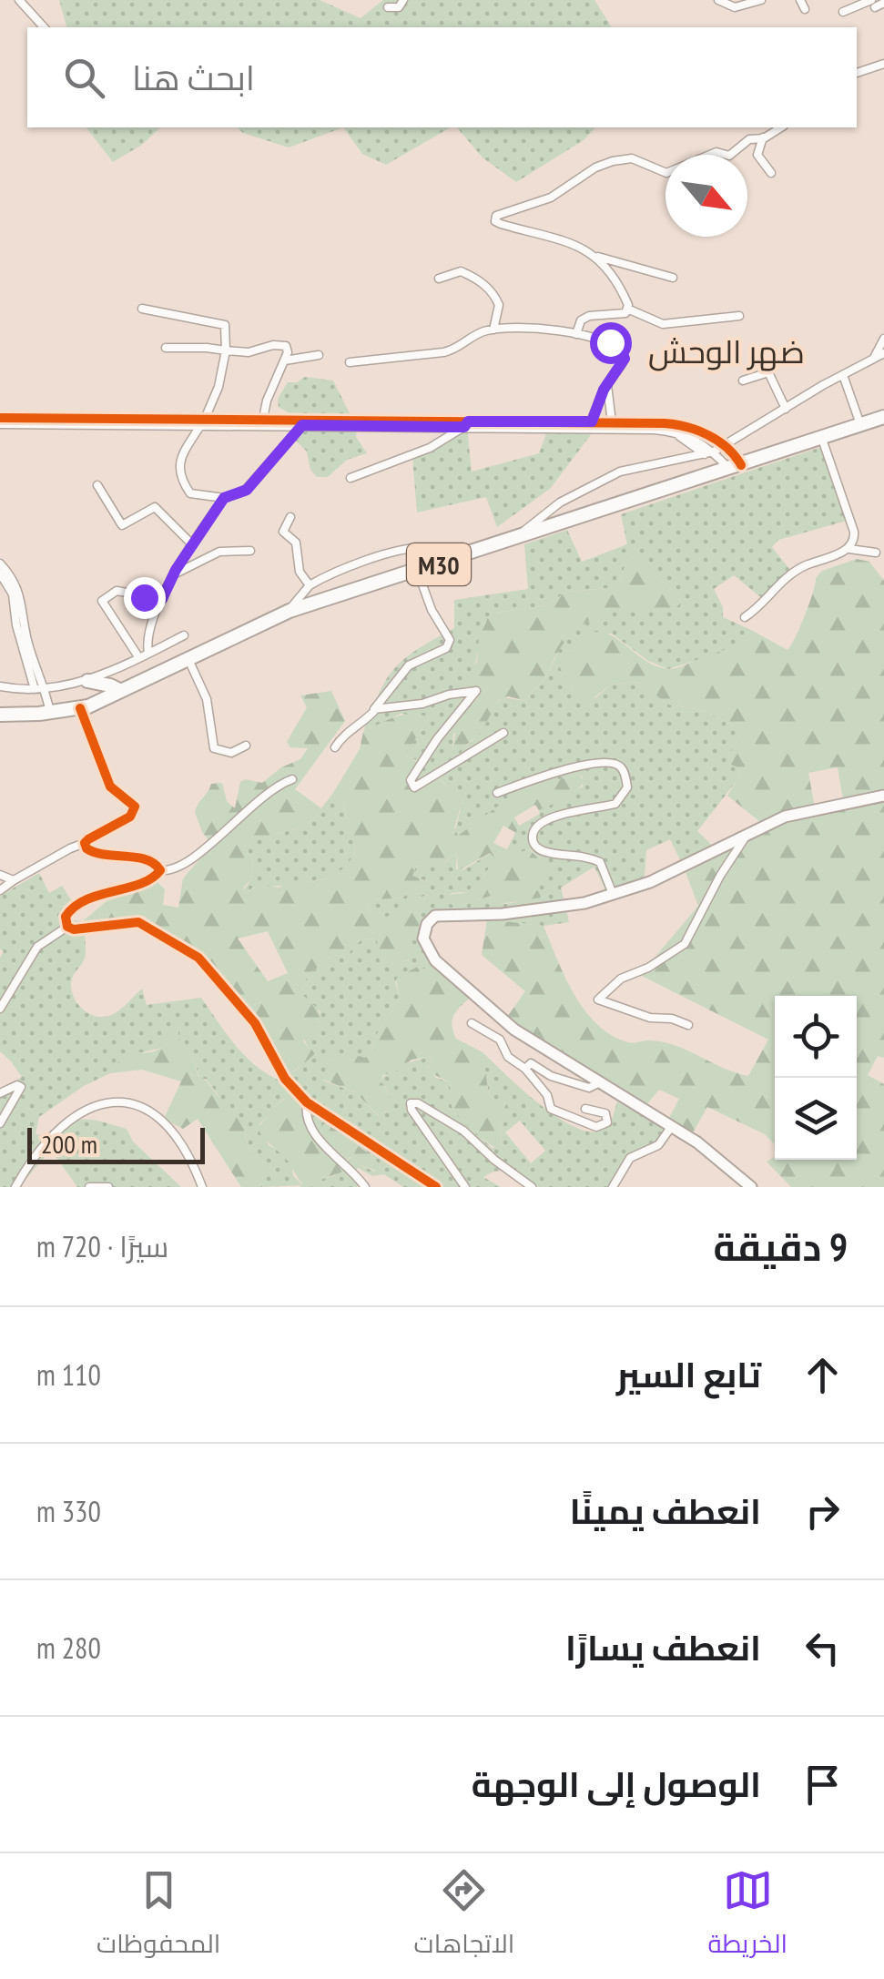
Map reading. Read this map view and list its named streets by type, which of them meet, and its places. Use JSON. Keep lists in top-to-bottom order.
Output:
{
  "streets": {
    "highway": ["M30"]
  },
  "districts": ["ضهر الوحش"],
  "scale_bar": "200 m",
  "north": "bottom right",
  "page": {
    "search": "ابحث هنا",
    "scale": "200 m",
    "heading": ["9 دقيقة", "سيرًا · 720 m"],
    "list": [
      ["تابع السير", "110 m"],
      ["انعطف يمينًا", "330 m"],
      ["انعطف يسارًا", "280 m"],
      "الوصول إلى الوجهة"
    ],
    "nav": ["الخريطة", "الاتجاهات", "المحفوظات"]
  }
}
